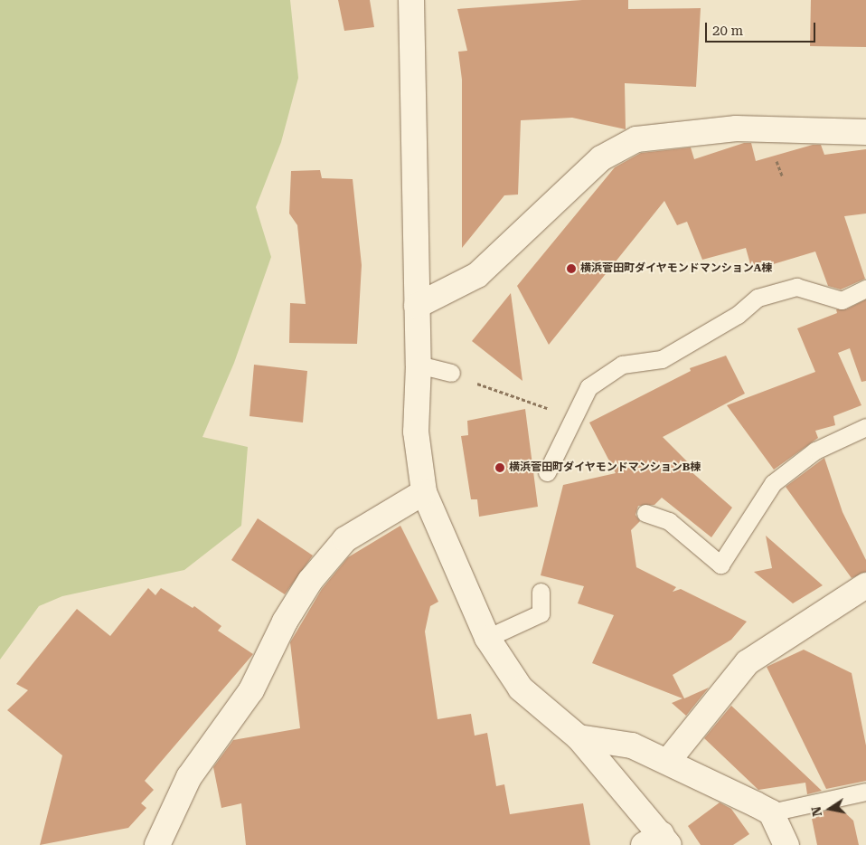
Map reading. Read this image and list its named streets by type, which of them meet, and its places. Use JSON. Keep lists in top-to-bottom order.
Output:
{
  "places": ["横浜菅田町ダイヤモンドマンションA棟", "横浜菅田町ダイヤモンドマンションB棟"],
  "scale_bar": "20 m",
  "north": "left"
}
